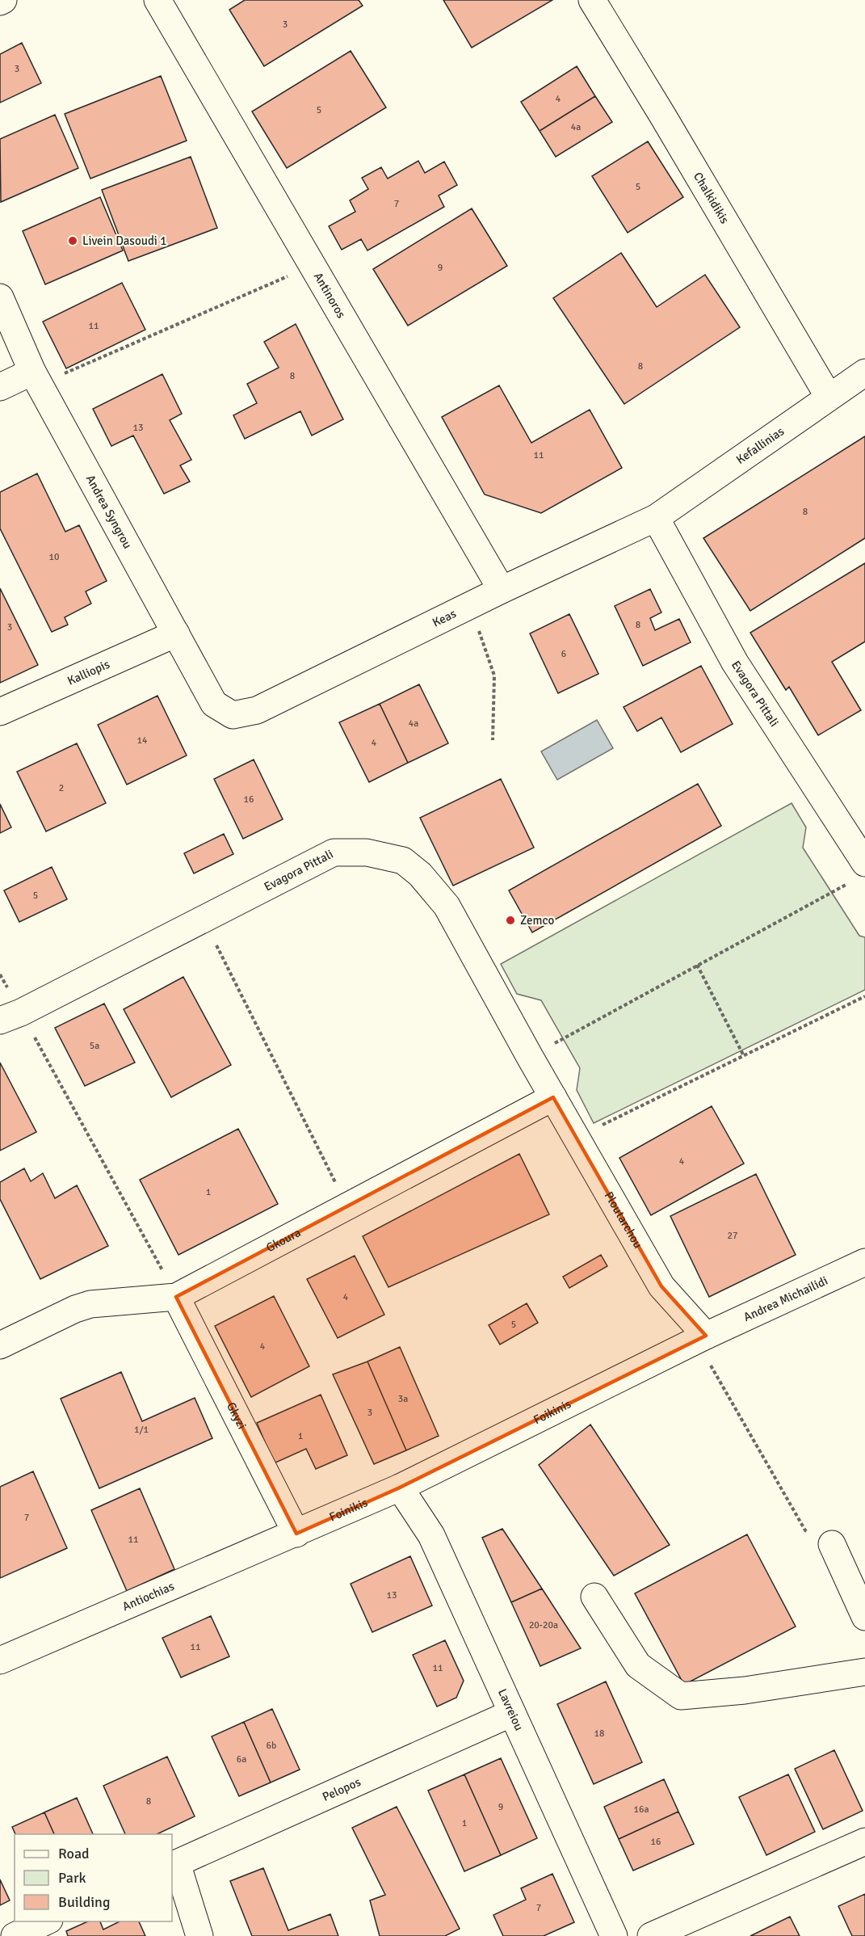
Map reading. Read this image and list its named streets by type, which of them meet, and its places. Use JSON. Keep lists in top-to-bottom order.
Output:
{
  "streets": {
    "street": [
      "Chalkidikis",
      "Antinoros",
      "Kefallinias",
      "Andrea Syngrou",
      "Keas",
      "Kalliopis",
      "Evagora Pittali",
      "Ploutarchou",
      "Gkoura",
      "Andrea Michailidi",
      "Foikinis",
      "Gkyzi",
      "Foinikis",
      "Antiochias",
      "Lavreiou",
      "Pelopos"
    ]
  },
  "crossings": [
    ["Chalkidikis", "Kefallinias"],
    ["Antinoros", "Keas"],
    ["Kefallinias", "Keas"],
    ["Kefallinias", "Evagora Pittali"],
    ["Andrea Syngrou", "Keas"],
    ["Andrea Syngrou", "Kalliopis"],
    ["Keas", "Evagora Pittali"],
    ["Evagora Pittali", "Ploutarchou"],
    ["Evagora Pittali", "Gkoura"],
    ["Ploutarchou", "Gkoura"],
    ["Ploutarchou", "Andrea Michailidi"],
    ["Ploutarchou", "Foikinis"],
    ["Gkoura", "Gkyzi"],
    ["Andrea Michailidi", "Foikinis"],
    ["Foikinis", "Foinikis"],
    ["Foikinis", "Lavreiou"],
    ["Gkyzi", "Foinikis"],
    ["Gkyzi", "Antiochias"],
    ["Foinikis", "Antiochias"],
    ["Foinikis", "Lavreiou"],
    ["Lavreiou", "Pelopos"]
  ],
  "places": ["Livein Dasoudi 1", "Zemco"],
  "house_numbers": [
    "3",
    "3",
    "4",
    "5",
    "4a",
    "5",
    "7",
    "9",
    "11",
    "8",
    "8",
    "13",
    "11",
    "8",
    "10",
    "8",
    "3",
    "6",
    "4a",
    "14",
    "4",
    "2",
    "16",
    "5",
    "5a",
    "4",
    "1",
    "27",
    "4",
    "5",
    "4",
    "3a",
    "3",
    "1/1",
    "1",
    "7",
    "11",
    "13",
    "20-20a",
    "11",
    "11",
    "18",
    "6b",
    "6a",
    "8",
    "9",
    "16a",
    "1",
    "16",
    "7"
  ],
  "legend": ["Road", "Park", "Building"]
}
